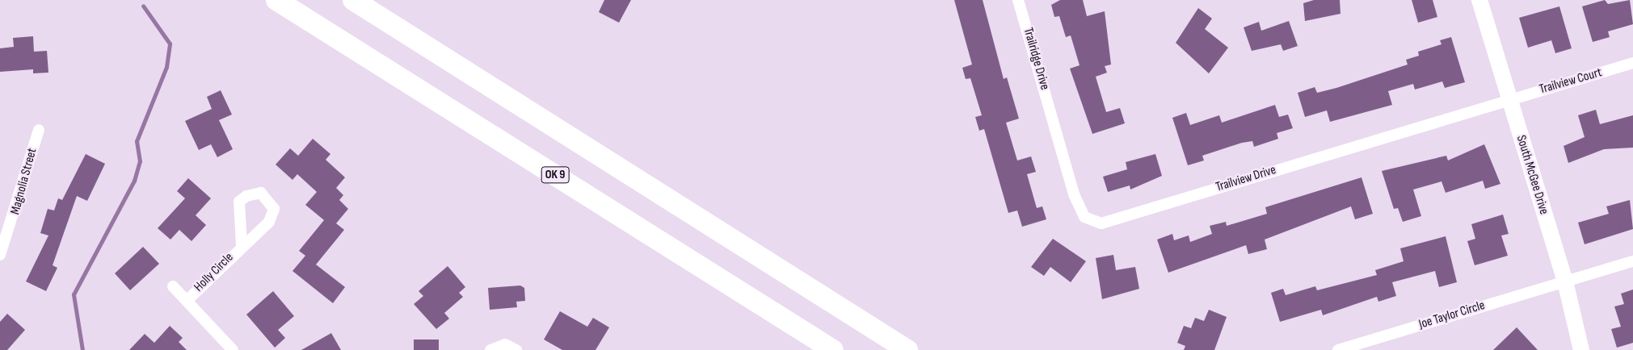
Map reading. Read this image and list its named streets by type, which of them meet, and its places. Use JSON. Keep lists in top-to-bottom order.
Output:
{
  "streets": {
    "highway": ["OK 9"],
    "street": [
      "Trailridge Drive",
      "Trailview Court",
      "South McGee Drive",
      "Trailview Drive",
      "Magnolia Street",
      "Holly Circle",
      "Joe Taylor Circle"
    ]
  },
  "crossings": [
    ["Trailridge Drive", "Trailview Drive"],
    ["Trailview Court", "South McGee Drive"],
    ["Trailview Court", "Trailview Drive"],
    ["South McGee Drive", "Trailview Drive"],
    ["South McGee Drive", "Joe Taylor Circle"]
  ]
}
